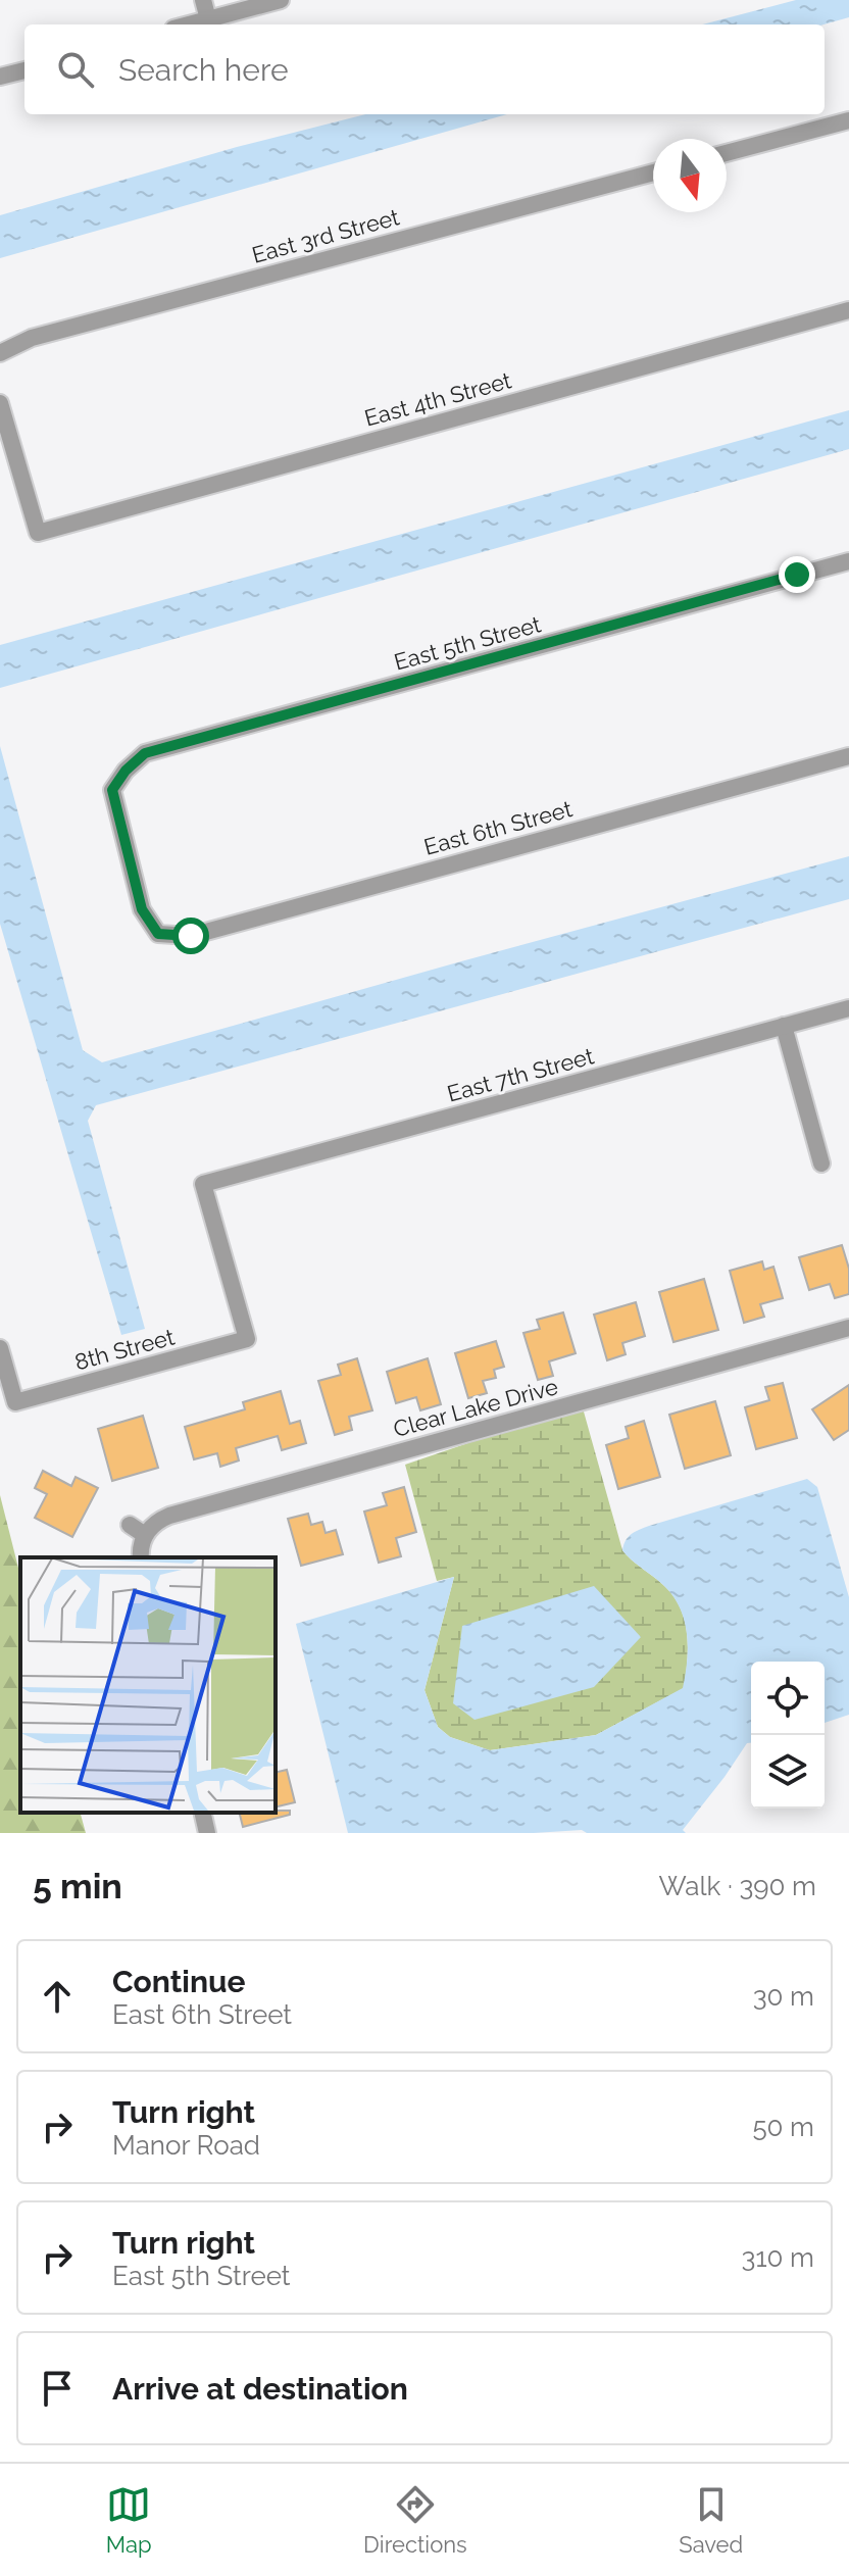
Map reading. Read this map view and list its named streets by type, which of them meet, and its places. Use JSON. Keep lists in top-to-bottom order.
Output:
{
  "streets": {
    "street": [
      "East 3rd Street",
      "East 4th Street",
      "East 5th Street",
      "East 6th Street",
      "East 7th Street",
      "8th Street",
      "Clear Lake Drive"
    ]
  },
  "crossings": [
    ["East 5th Street", "East 6th Street"],
    ["East 7th Street", "8th Street"]
  ],
  "north": "bottom",
  "page": {
    "search": "Search here",
    "heading": ["5 min", "Walk · 390 m"],
    "list": [
      ["Continue", "East 6th Street", "30 m"],
      ["Turn right", "Manor Road", "50 m"],
      ["Turn right", "East 5th Street", "310 m"],
      "Arrive at destination"
    ],
    "nav": ["Map", "Directions", "Saved"]
  }
}
